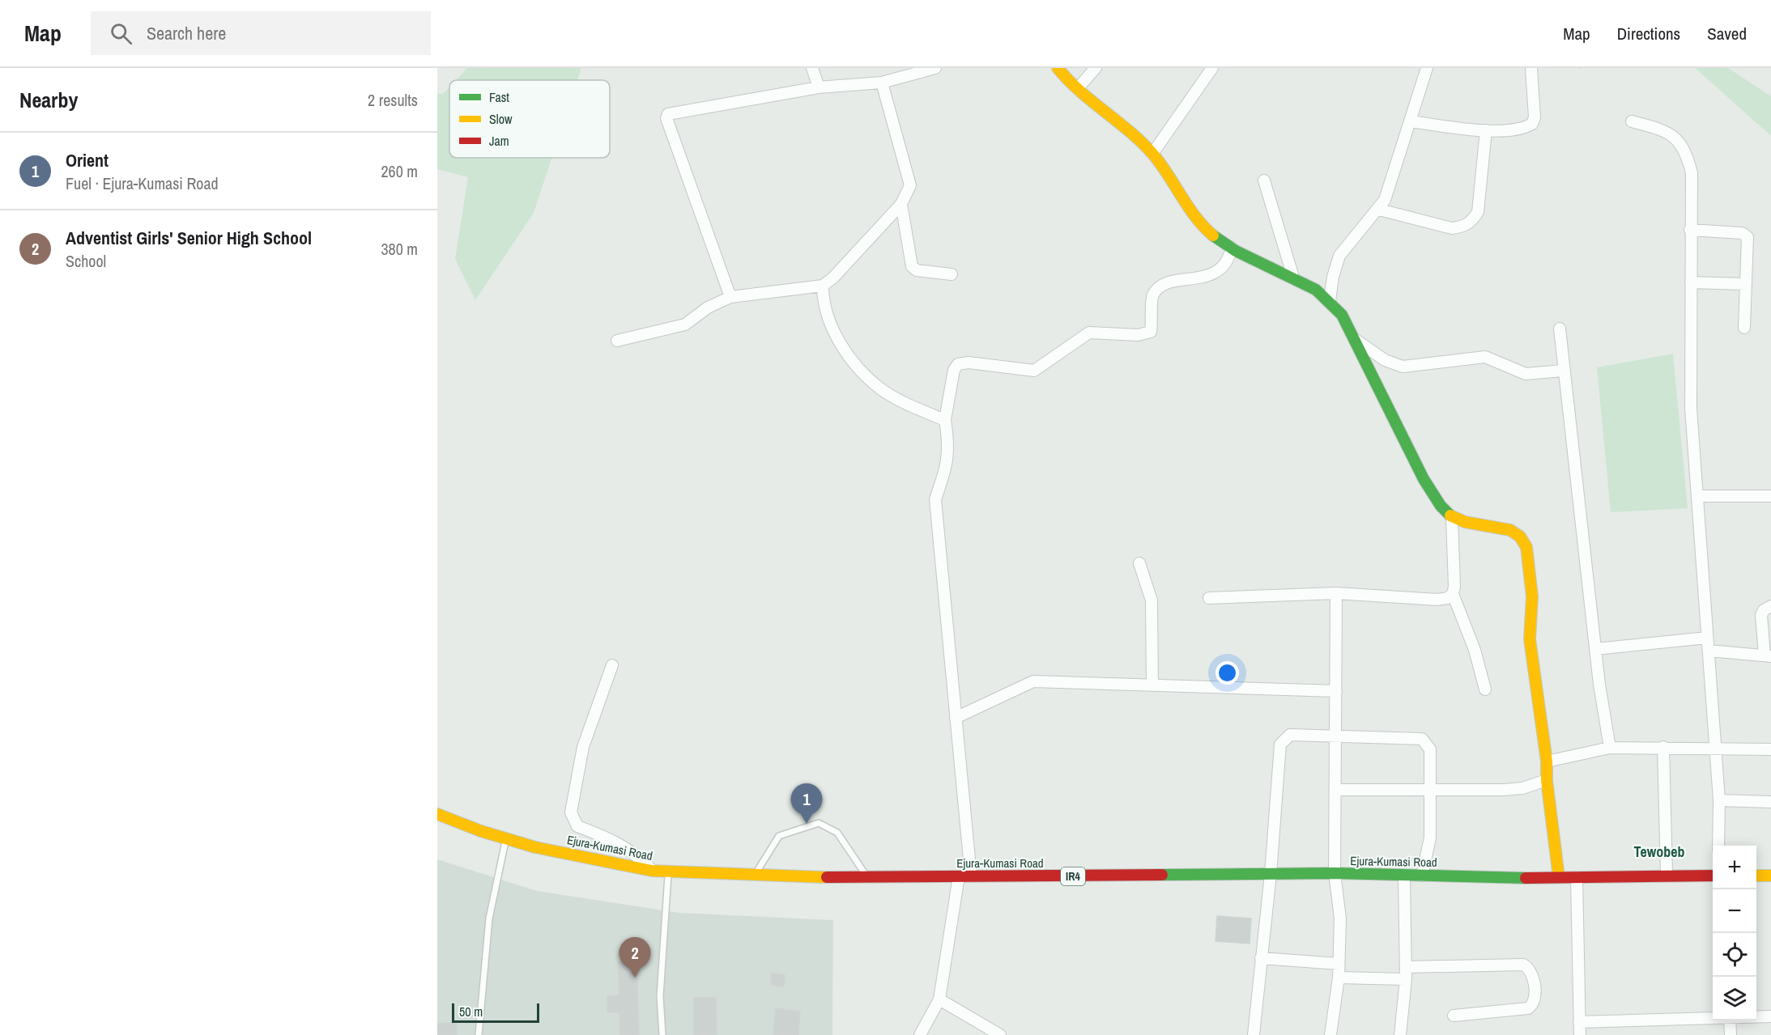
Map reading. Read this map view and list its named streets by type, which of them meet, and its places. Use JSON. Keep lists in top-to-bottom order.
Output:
{
  "streets": {
    "main road": ["Ejura-Kumasi Road", "IR4"]
  },
  "districts": ["Tewobeb"],
  "legend": ["Fast", "Slow", "Jam"],
  "scale_bar": "50 m",
  "page": {
    "header": "Map",
    "search": "Search here",
    "nav": ["Map", "Directions", "Saved"],
    "heading": ["Nearby", "2 results"],
    "list": [
      {
        "mark": "1",
        "name": "Orient",
        "note": "Fuel · Ejura-Kumasi Road",
        "value": "260 m"
      },
      {
        "mark": "2",
        "name": "Adventist Girls' Senior High School",
        "note": "School",
        "value": "380 m"
      }
    ],
    "pins": ["1", "2"],
    "map_buttons": ["+", "−"],
    "scale": "50 m"
  }
}
